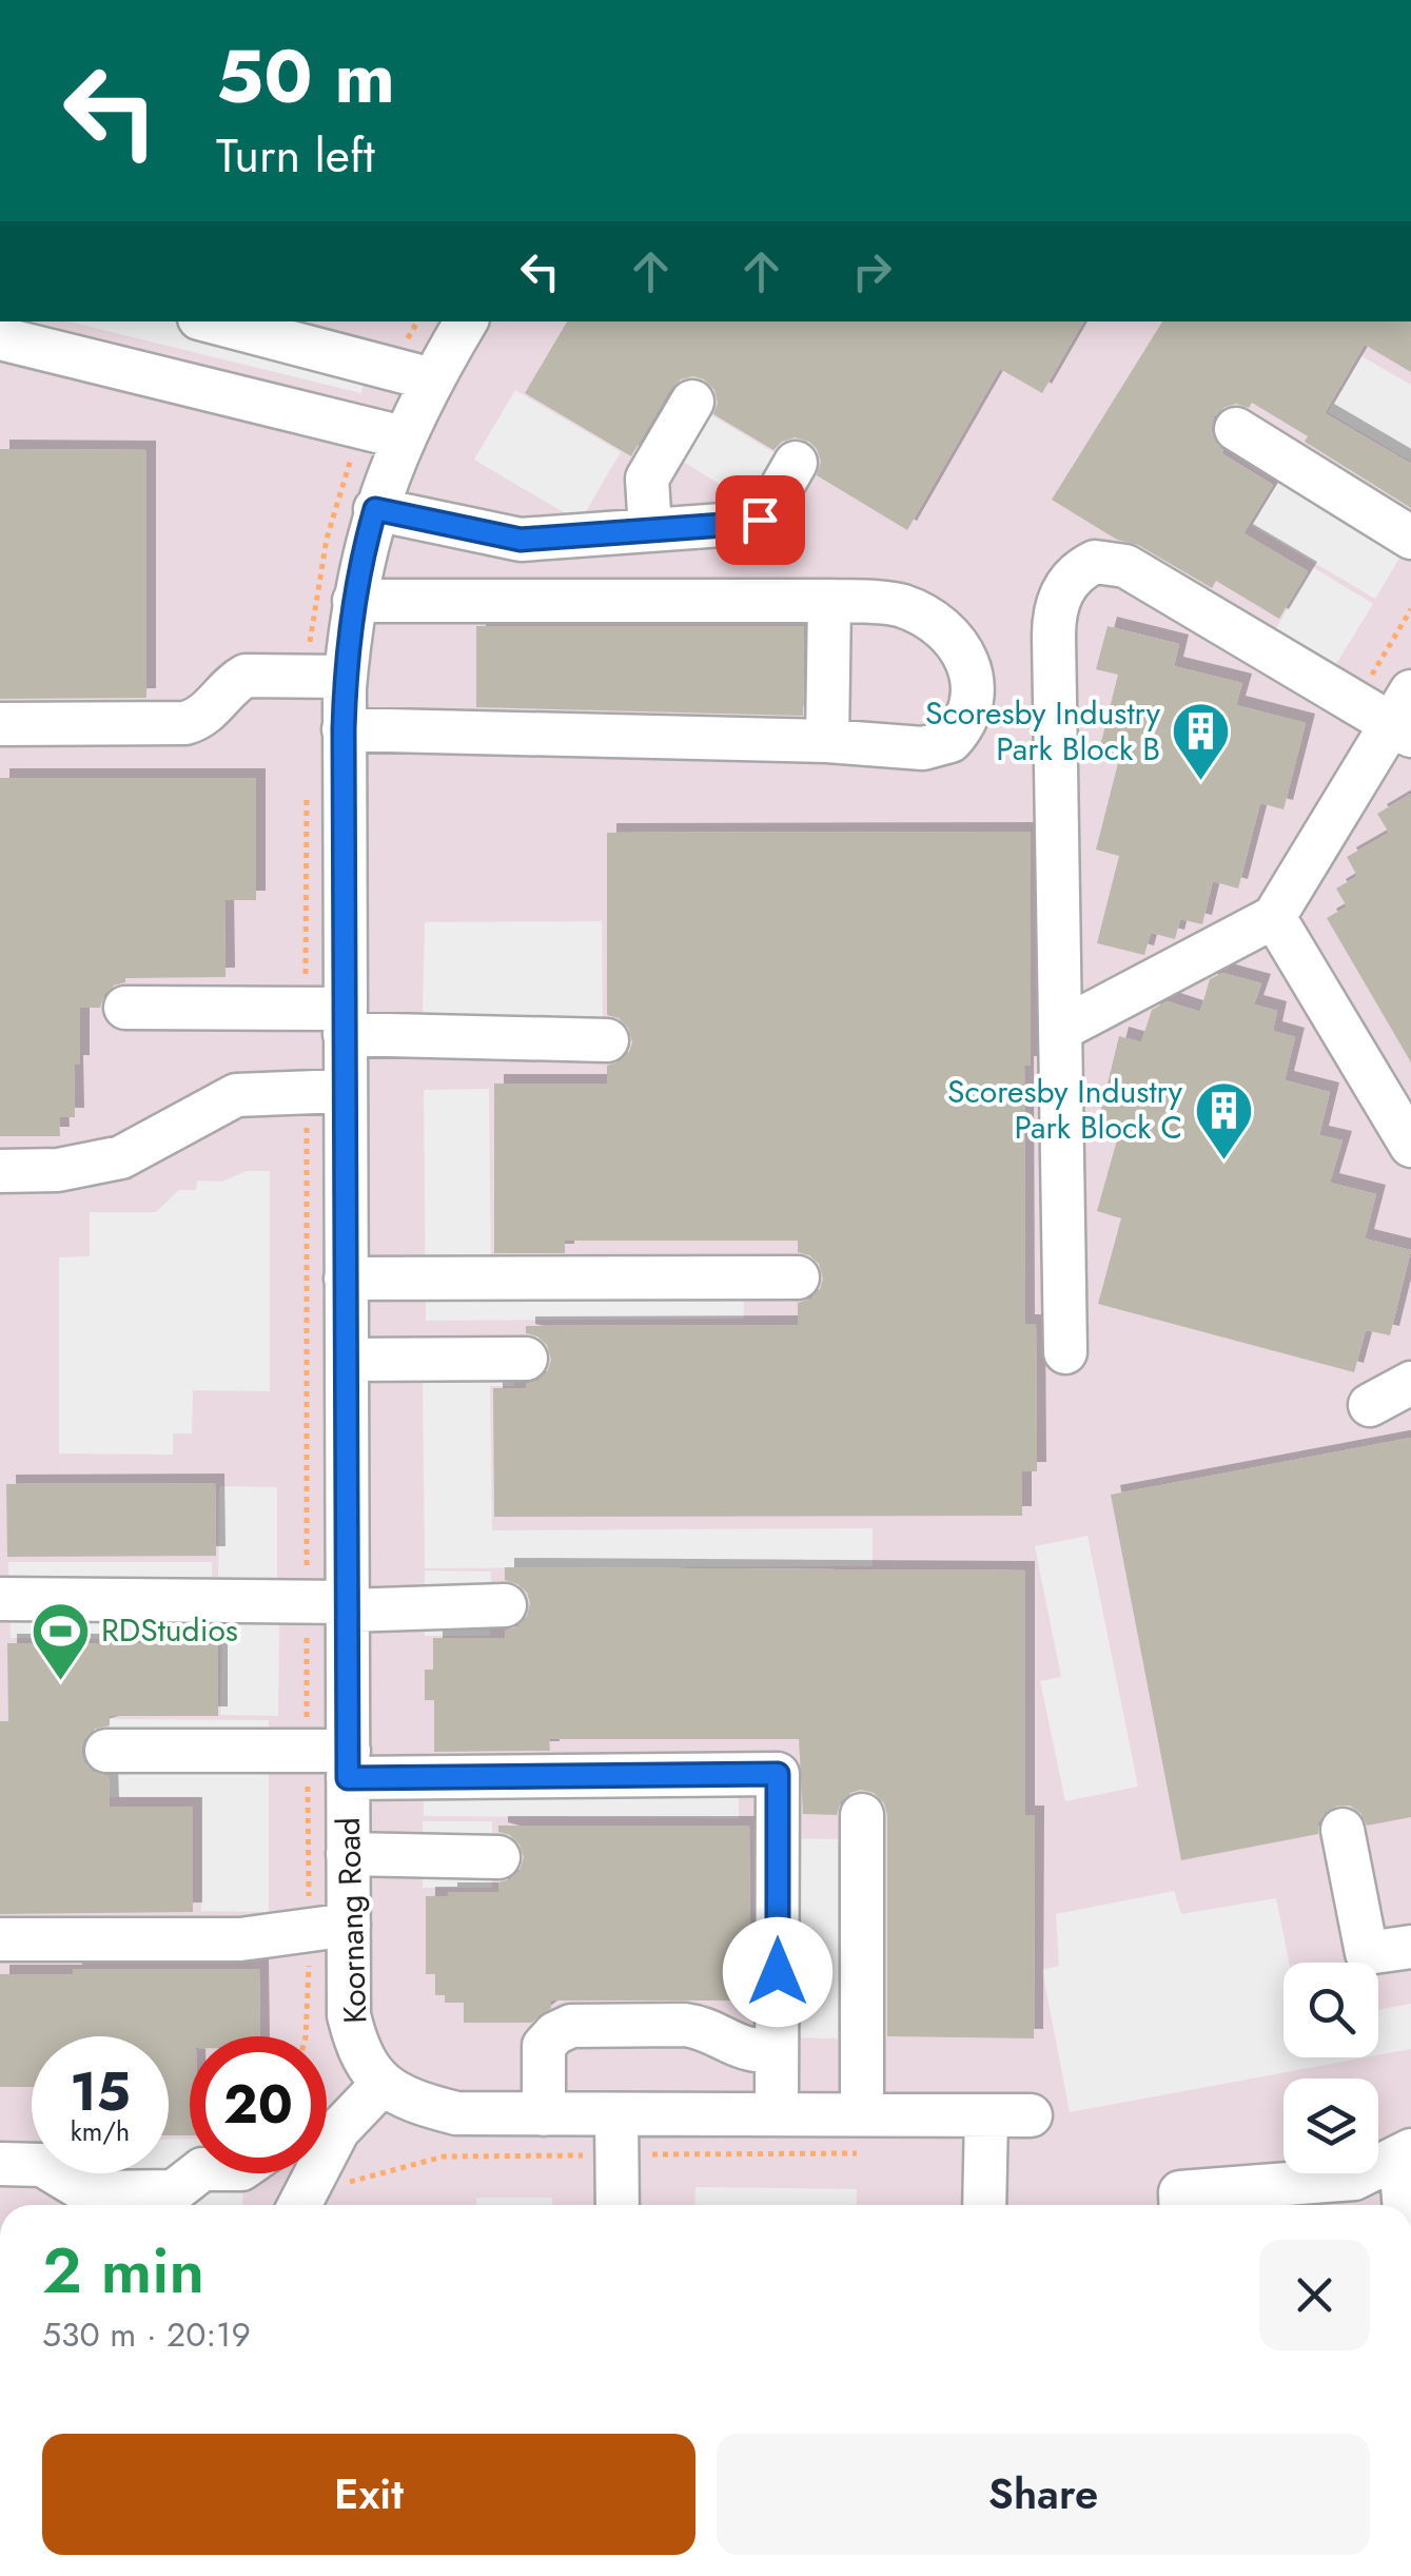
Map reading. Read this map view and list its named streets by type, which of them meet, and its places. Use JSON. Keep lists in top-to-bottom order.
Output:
{
  "streets": {
    "street": ["Koornang Road"]
  },
  "places": {
    "building": ["Scoresby Industry Park Block B", "Scoresby Industry Park Block C"],
    "sports": ["RDStudios"]
  },
  "page": {
    "turn": ["50 m", "Turn left"],
    "speed": "15 km/h",
    "limit": "20",
    "heading": ["2 min", "530 m · 20:19"],
    "buttons": ["Exit", "Share"]
  }
}
